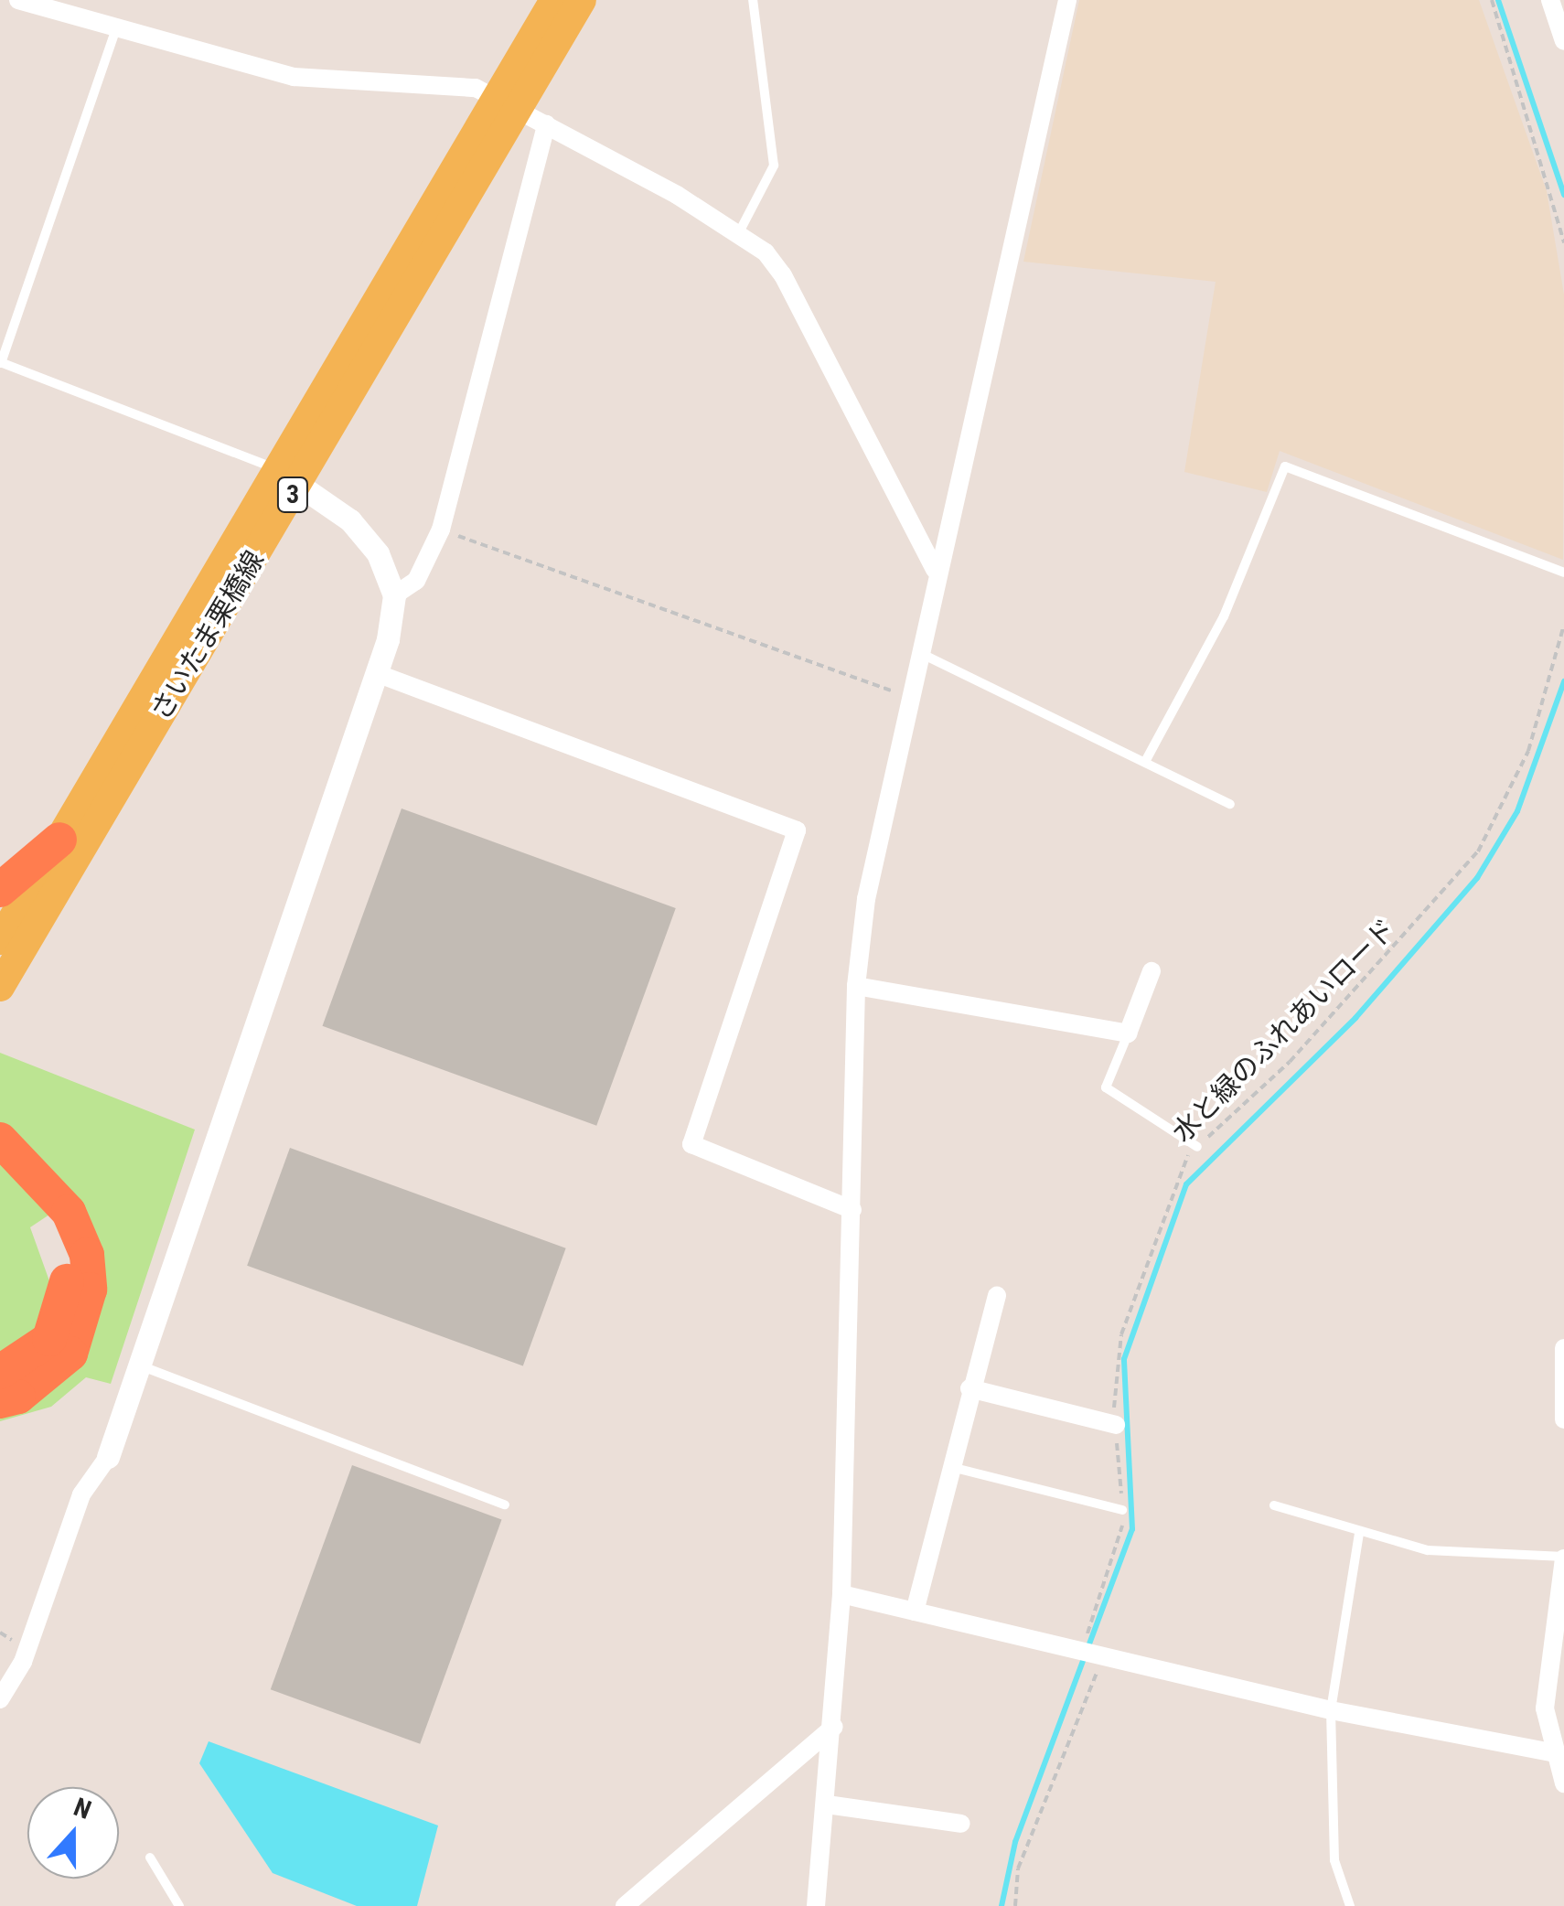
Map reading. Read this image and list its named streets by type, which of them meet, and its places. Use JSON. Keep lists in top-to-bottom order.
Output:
{
  "streets": {
    "main road": ["3", "さいたま栗橋線"],
    "path": ["水と緑のふれあいロード"]
  },
  "north": "top"
}
